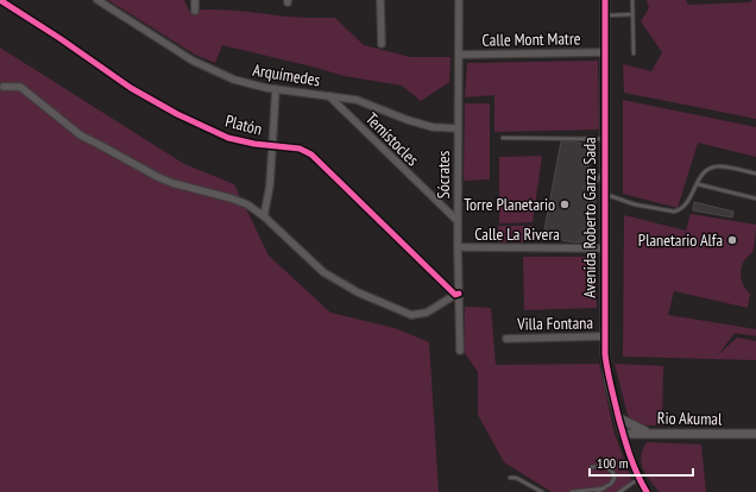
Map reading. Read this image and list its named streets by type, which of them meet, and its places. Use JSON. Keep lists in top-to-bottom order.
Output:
{
  "streets": {
    "street": [
      "Calle Mont Matre",
      "Arquímedes",
      "Platón",
      "Temístocles",
      "Sócrates",
      "Avenida Roberto Garza Sada",
      "Calle La Rivera",
      "Villa Fontana",
      "Rio Akumal"
    ]
  },
  "crossings": [
    ["Calle Mont Matre", "Sócrates"],
    ["Calle Mont Matre", "Avenida Roberto Garza Sada"],
    ["Arquímedes", "Temístocles"],
    ["Arquímedes", "Sócrates"],
    ["Platón", "Sócrates"],
    ["Temístocles", "Sócrates"],
    ["Sócrates", "Calle La Rivera"],
    ["Avenida Roberto Garza Sada", "Calle La Rivera"],
    ["Avenida Roberto Garza Sada", "Villa Fontana"],
    ["Avenida Roberto Garza Sada", "Rio Akumal"]
  ],
  "places": ["Torre Planetario", "Planetario Alfa"],
  "scale_bar": "100 m"
}
